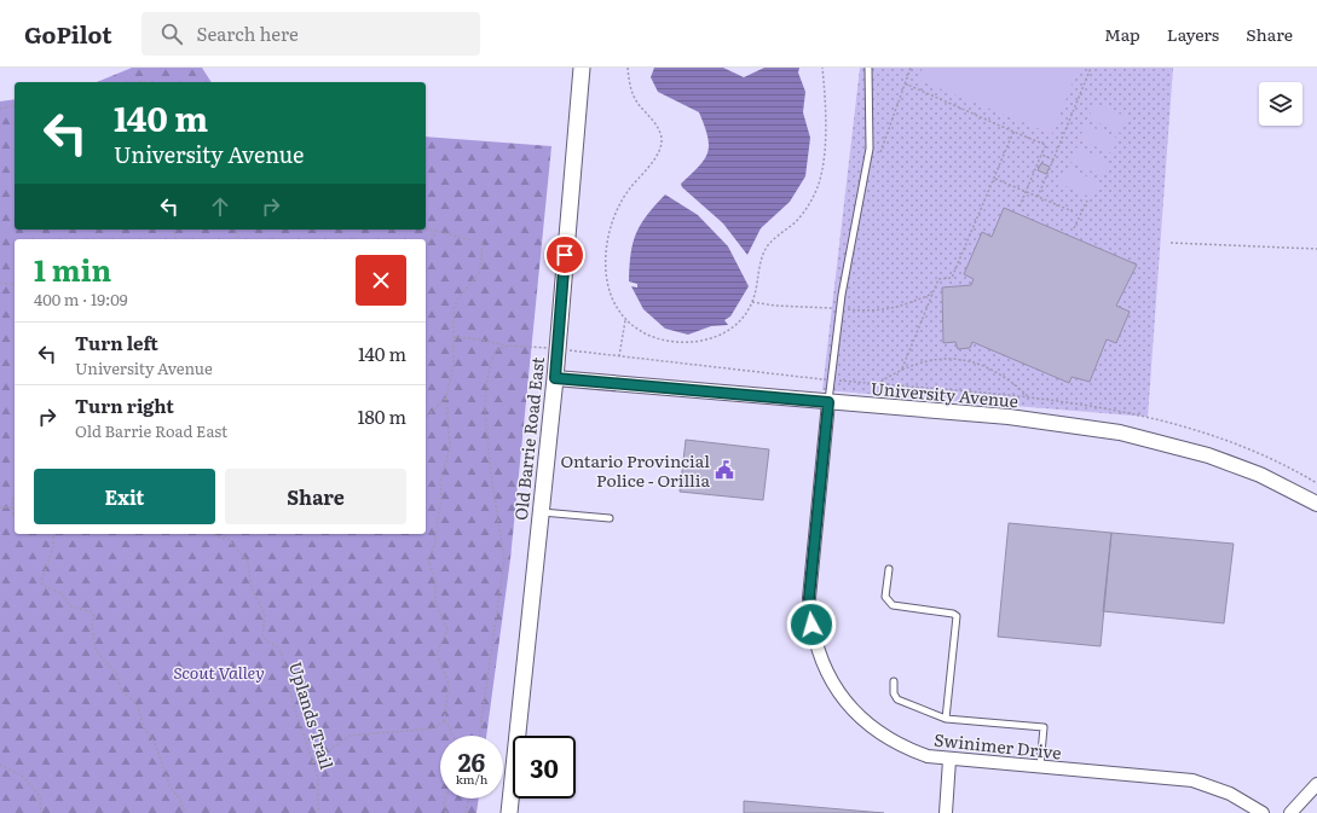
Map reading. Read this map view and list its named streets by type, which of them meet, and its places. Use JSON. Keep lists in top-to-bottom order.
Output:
{
  "streets": {
    "main road": ["Old Barrie Road East"],
    "street": ["University Avenue", "Swinimer Drive"],
    "path": ["Uplands Trail"]
  },
  "crossings": [
    ["University Avenue", "Old Barrie Road East"],
    ["University Avenue", "Swinimer Drive"]
  ],
  "parks": ["Scout Valley"],
  "places": {
    "public building": ["Ontario Provincial Police - Orillia"]
  },
  "page": {
    "header": "GoPilot",
    "search": "Search here",
    "nav": ["Map", "Layers", "Share"],
    "turn": ["140 m", "University Avenue"],
    "heading": ["1 min", "400 m · 19:09"],
    "list": [
      {
        "name": "Turn left",
        "note": "University Avenue",
        "value": "140 m"
      },
      {
        "name": "Turn right",
        "note": "Old Barrie Road East",
        "value": "180 m"
      }
    ],
    "buttons": ["Exit", "Share"],
    "speed": "26 km/h",
    "limit": "30"
  }
}
